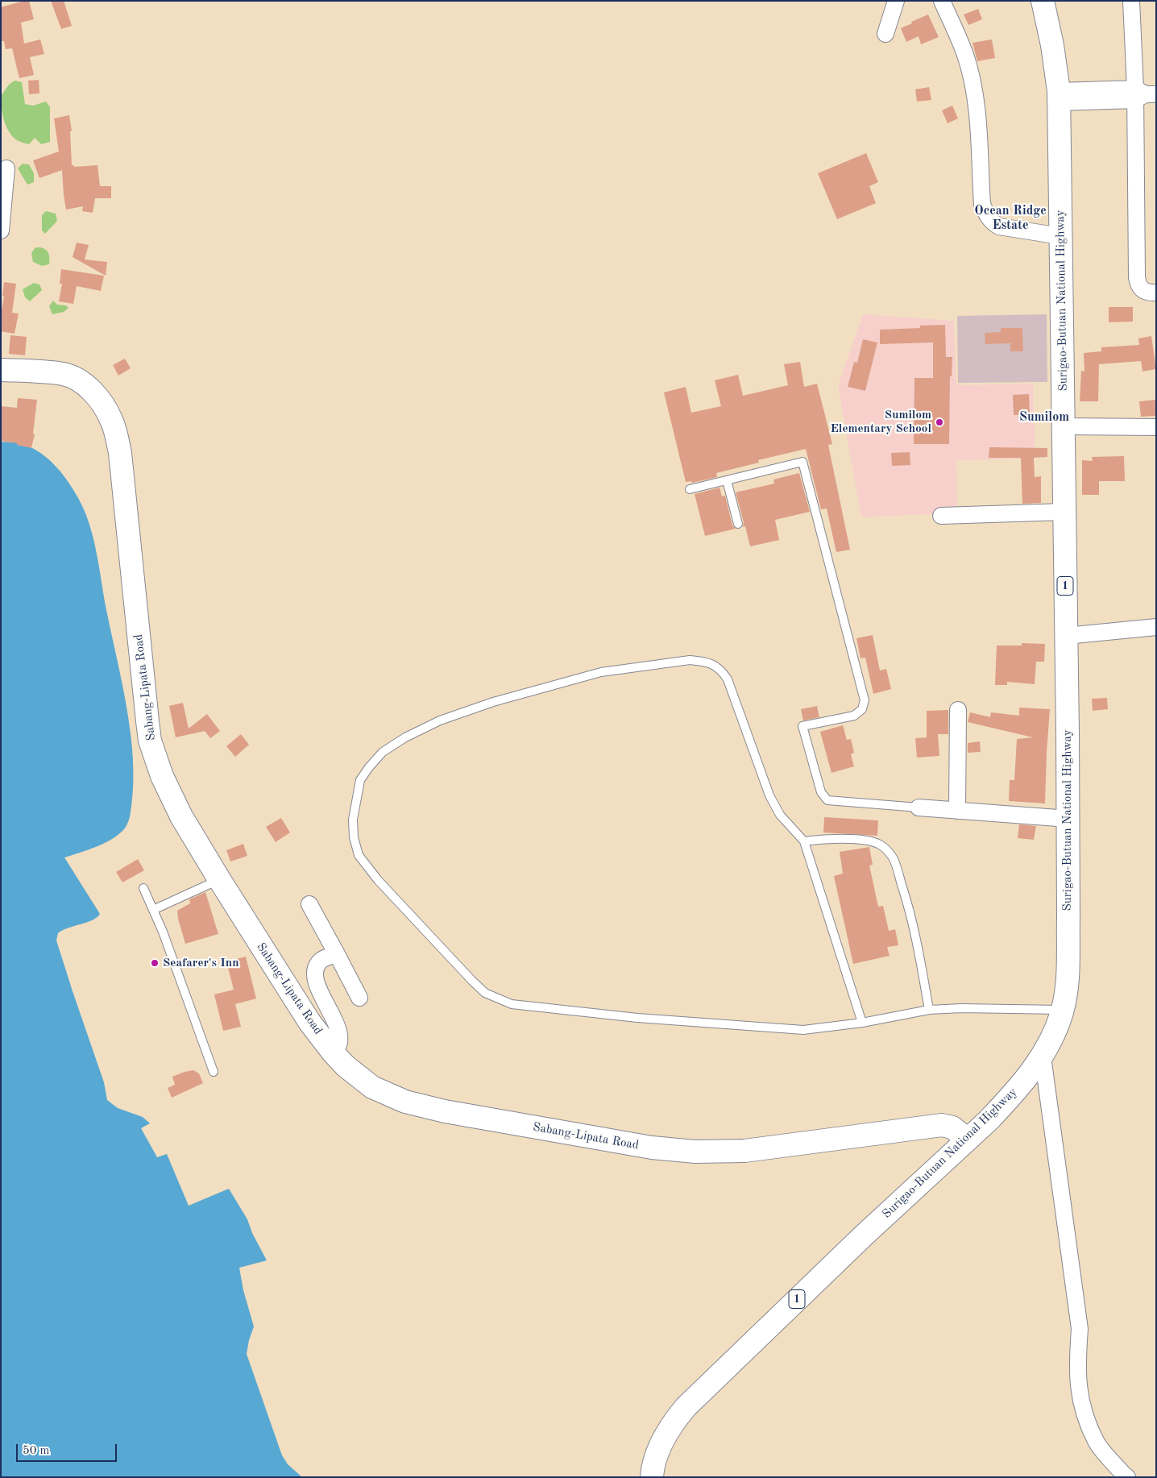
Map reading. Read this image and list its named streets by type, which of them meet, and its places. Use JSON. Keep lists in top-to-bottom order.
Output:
{
  "streets": {
    "main road": ["Surigao-Butuan National Highway", "1", "Sabang-Lipata Road"]
  },
  "crossings": [
    ["Surigao-Butuan National Highway", "Sabang-Lipata Road"]
  ],
  "districts": ["Ocean Ridge Estate", "Sumilom"],
  "places": ["Sumilom Elementary School", "Seafarer's Inn"],
  "scale_bar": "50 m"
}
